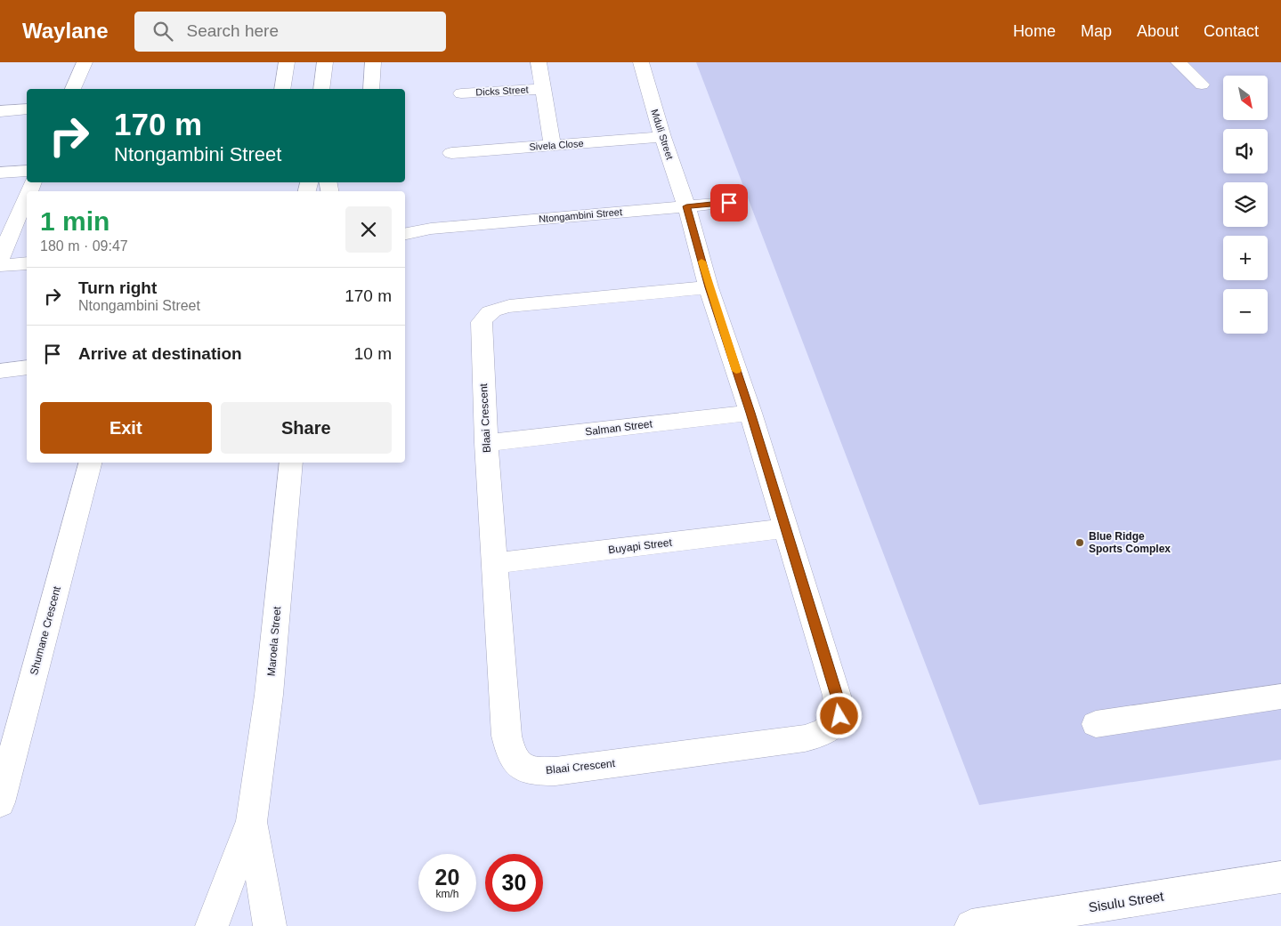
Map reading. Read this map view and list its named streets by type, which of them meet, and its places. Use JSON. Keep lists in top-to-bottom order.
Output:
{
  "streets": {
    "street": [
      "Dicks Street",
      "Mduli Street",
      "Sivela Close",
      "Ntongambini Street",
      "Blaai Crescent",
      "Salman Street",
      "Buyapi Street",
      "Shumane Crescent",
      "Maroela Street",
      "Sisulu Street"
    ]
  },
  "crossings": [
    ["Dicks Street", "Sivela Close"],
    ["Mduli Street", "Sivela Close"],
    ["Mduli Street", "Ntongambini Street"],
    ["Mduli Street", "Blaai Crescent"],
    ["Ntongambini Street", "Blaai Crescent"],
    ["Blaai Crescent", "Salman Street"],
    ["Blaai Crescent", "Buyapi Street"]
  ],
  "places": ["Blue Ridge Sports Complex"],
  "north": "bottom right",
  "page": {
    "header": "Waylane",
    "search": "Search here",
    "nav": [
      "Home",
      "Map",
      "About",
      "Contact"
    ],
    "map_buttons": ["+", "−"],
    "turn": ["170 m", "Ntongambini Street"],
    "heading": ["1 min", "180 m · 09:47"],
    "list": [
      {
        "name": "Turn right",
        "note": "Ntongambini Street",
        "value": "170 m"
      },
      {
        "name": "Arrive at destination",
        "value": "10 m"
      }
    ],
    "buttons": ["Exit", "Share"],
    "speed": "20 km/h",
    "limit": "30"
  }
}
